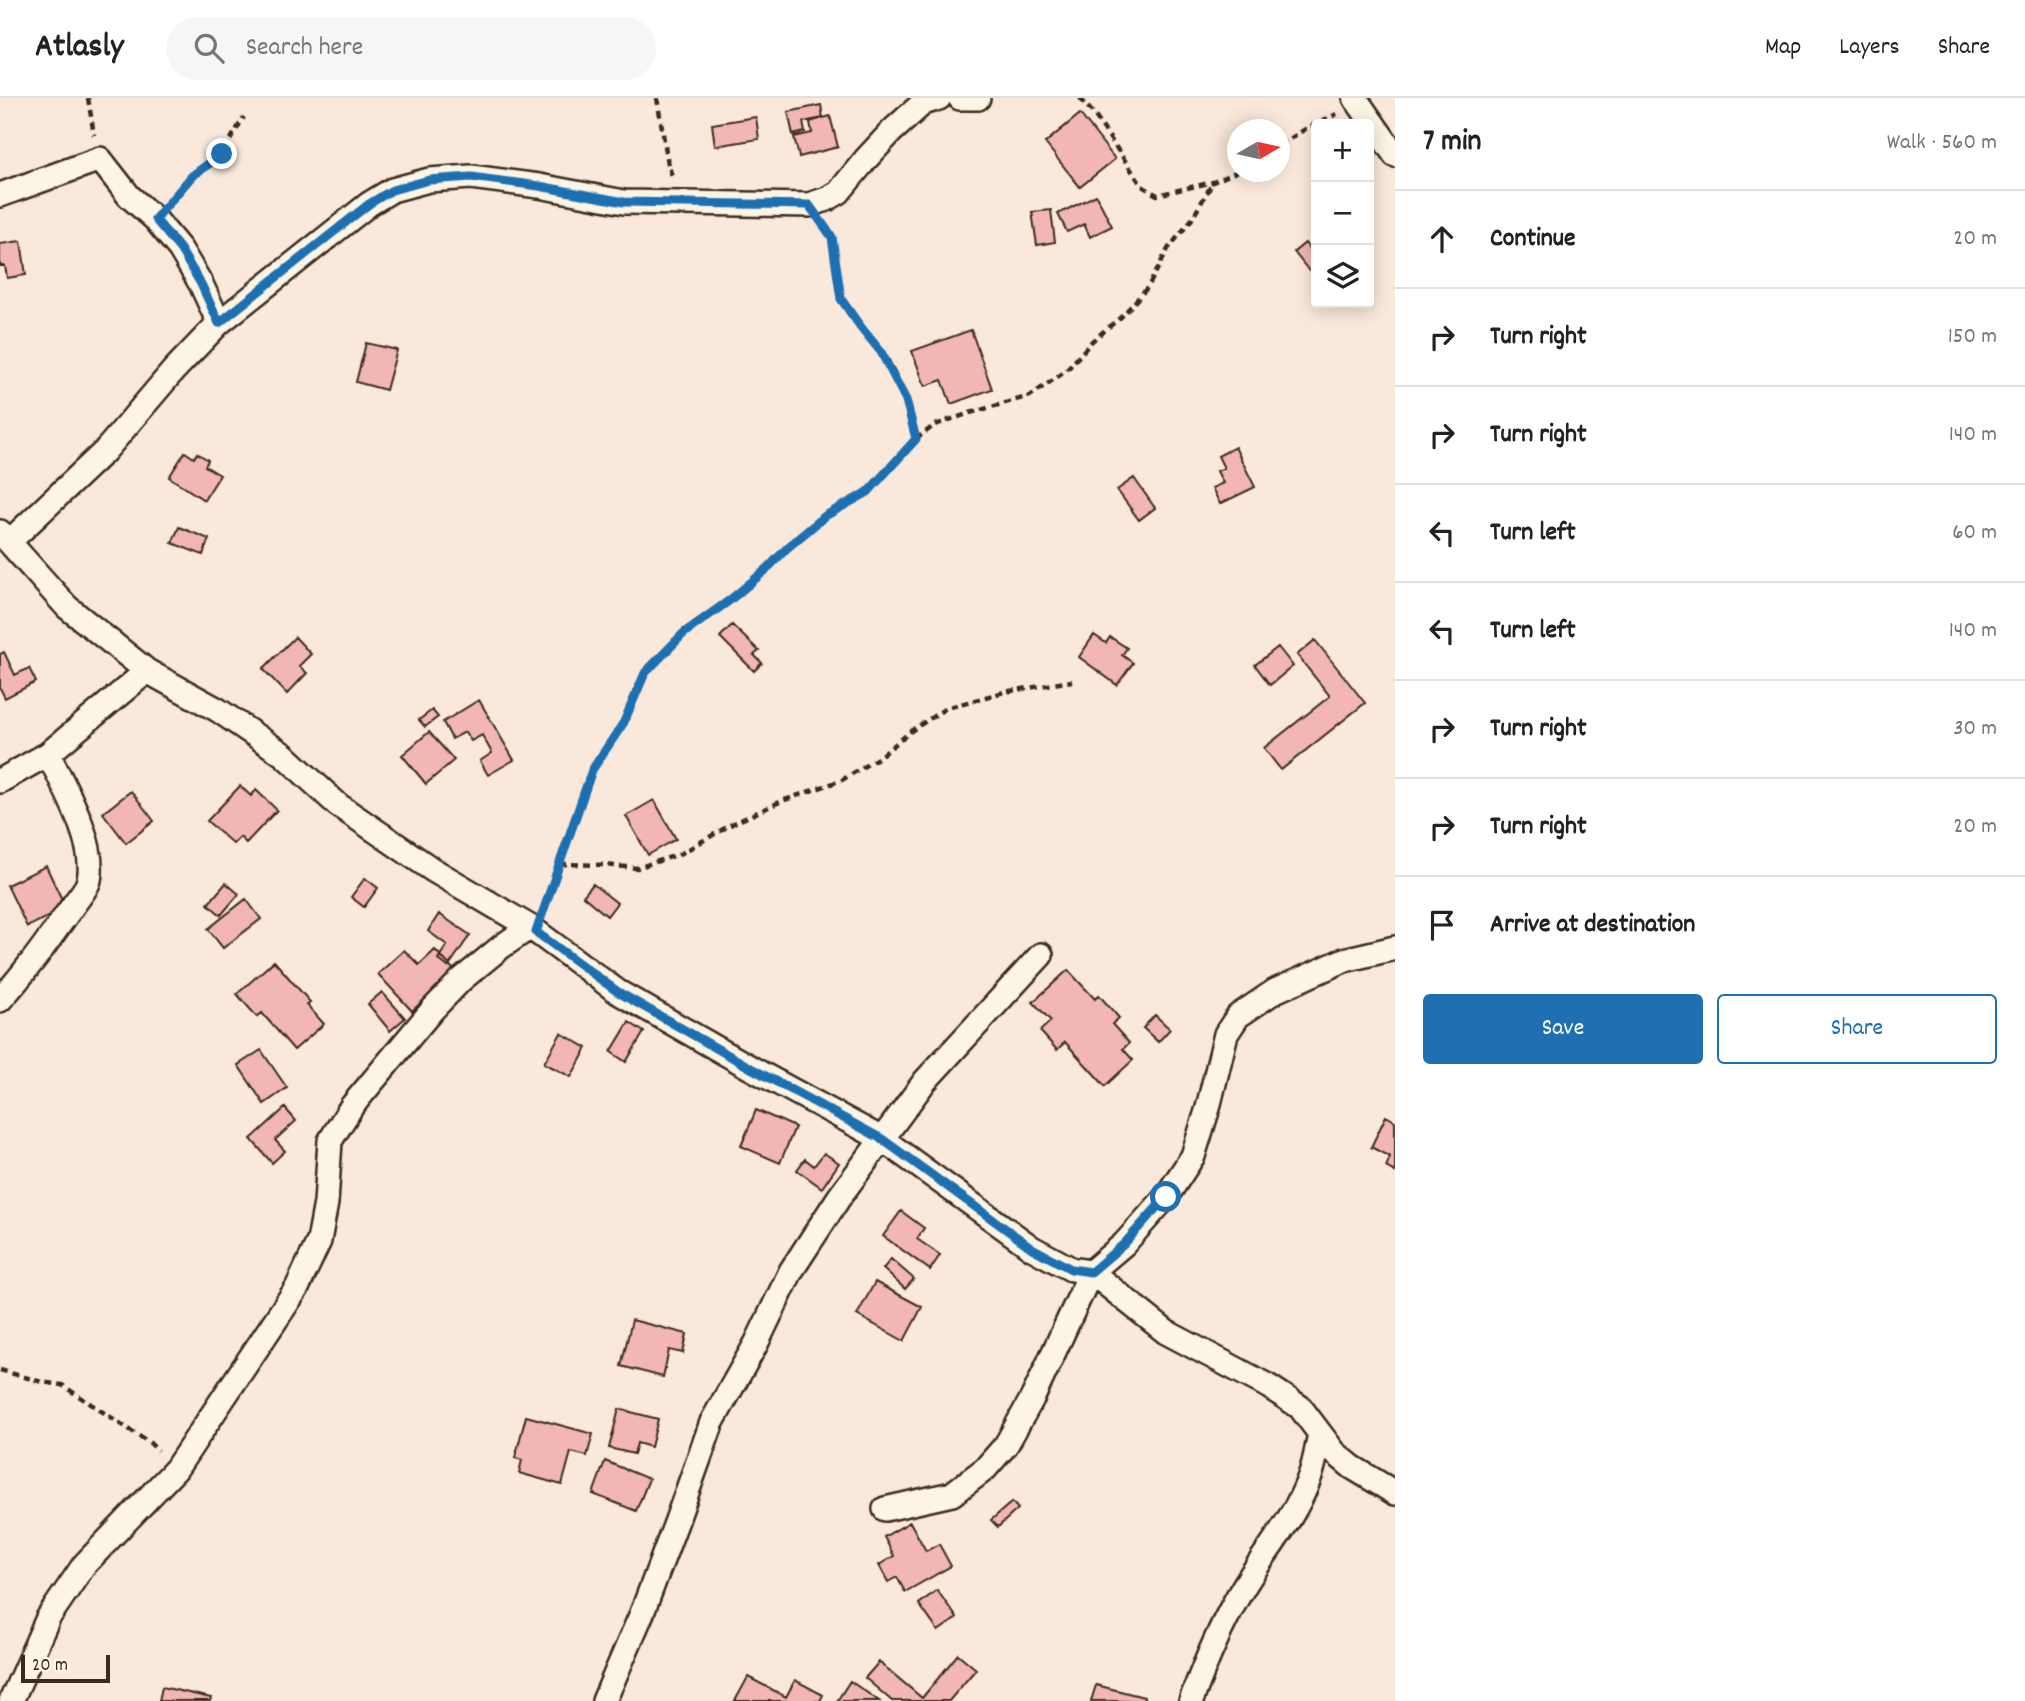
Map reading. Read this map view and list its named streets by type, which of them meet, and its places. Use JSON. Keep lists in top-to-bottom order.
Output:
{
  "scale_bar": "20 m",
  "north": "right",
  "page": {
    "header": "Atlasly",
    "search": "Search here",
    "nav": ["Map", "Layers", "Share"],
    "heading": ["7 min", "Walk · 560 m"],
    "map_buttons": ["+", "−"],
    "list": [
      ["Continue", "20 m"],
      ["Turn right", "150 m"],
      ["Turn right", "140 m"],
      ["Turn left", "60 m"],
      ["Turn left", "140 m"],
      ["Turn right", "30 m"],
      ["Turn right", "20 m"],
      "Arrive at destination"
    ],
    "buttons": ["Save", "Share"],
    "scale": "20 m"
  }
}
